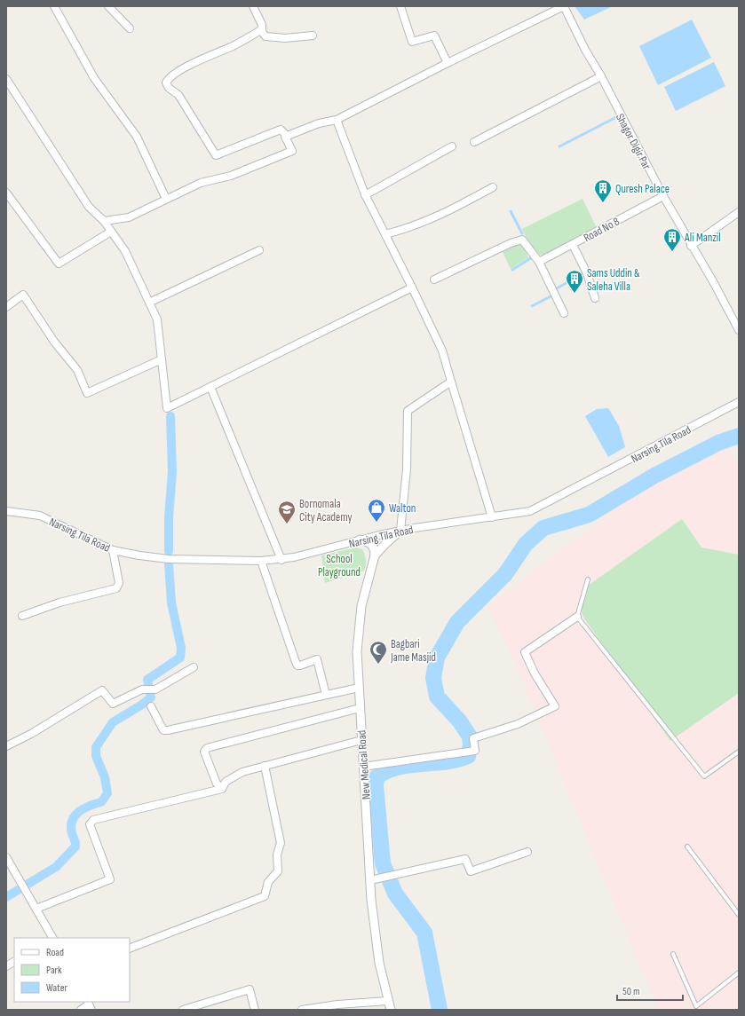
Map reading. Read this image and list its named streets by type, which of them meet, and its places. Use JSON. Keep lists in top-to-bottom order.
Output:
{
  "streets": {
    "street": [
      "Shagor Digir Par",
      "Road No 8",
      "Narsing Tila Road",
      "New Medical Road"
    ]
  },
  "crossings": [
    ["Shagor Digir Par", "Road No 8"],
    ["Narsing Tila Road", "New Medical Road"]
  ],
  "parks": ["School Playground"],
  "places": {
    "building": ["Quresh Palace", "Ali Manzil", "Sams Uddin & Saleha Villa"],
    "shop": ["Walton"],
    "school or university": ["Bornomala City Academy"],
    "mosque": ["Bagbari Jame Masjid"]
  },
  "legend": ["Road", "Park", "Water"],
  "scale_bar": "50 m"
}
